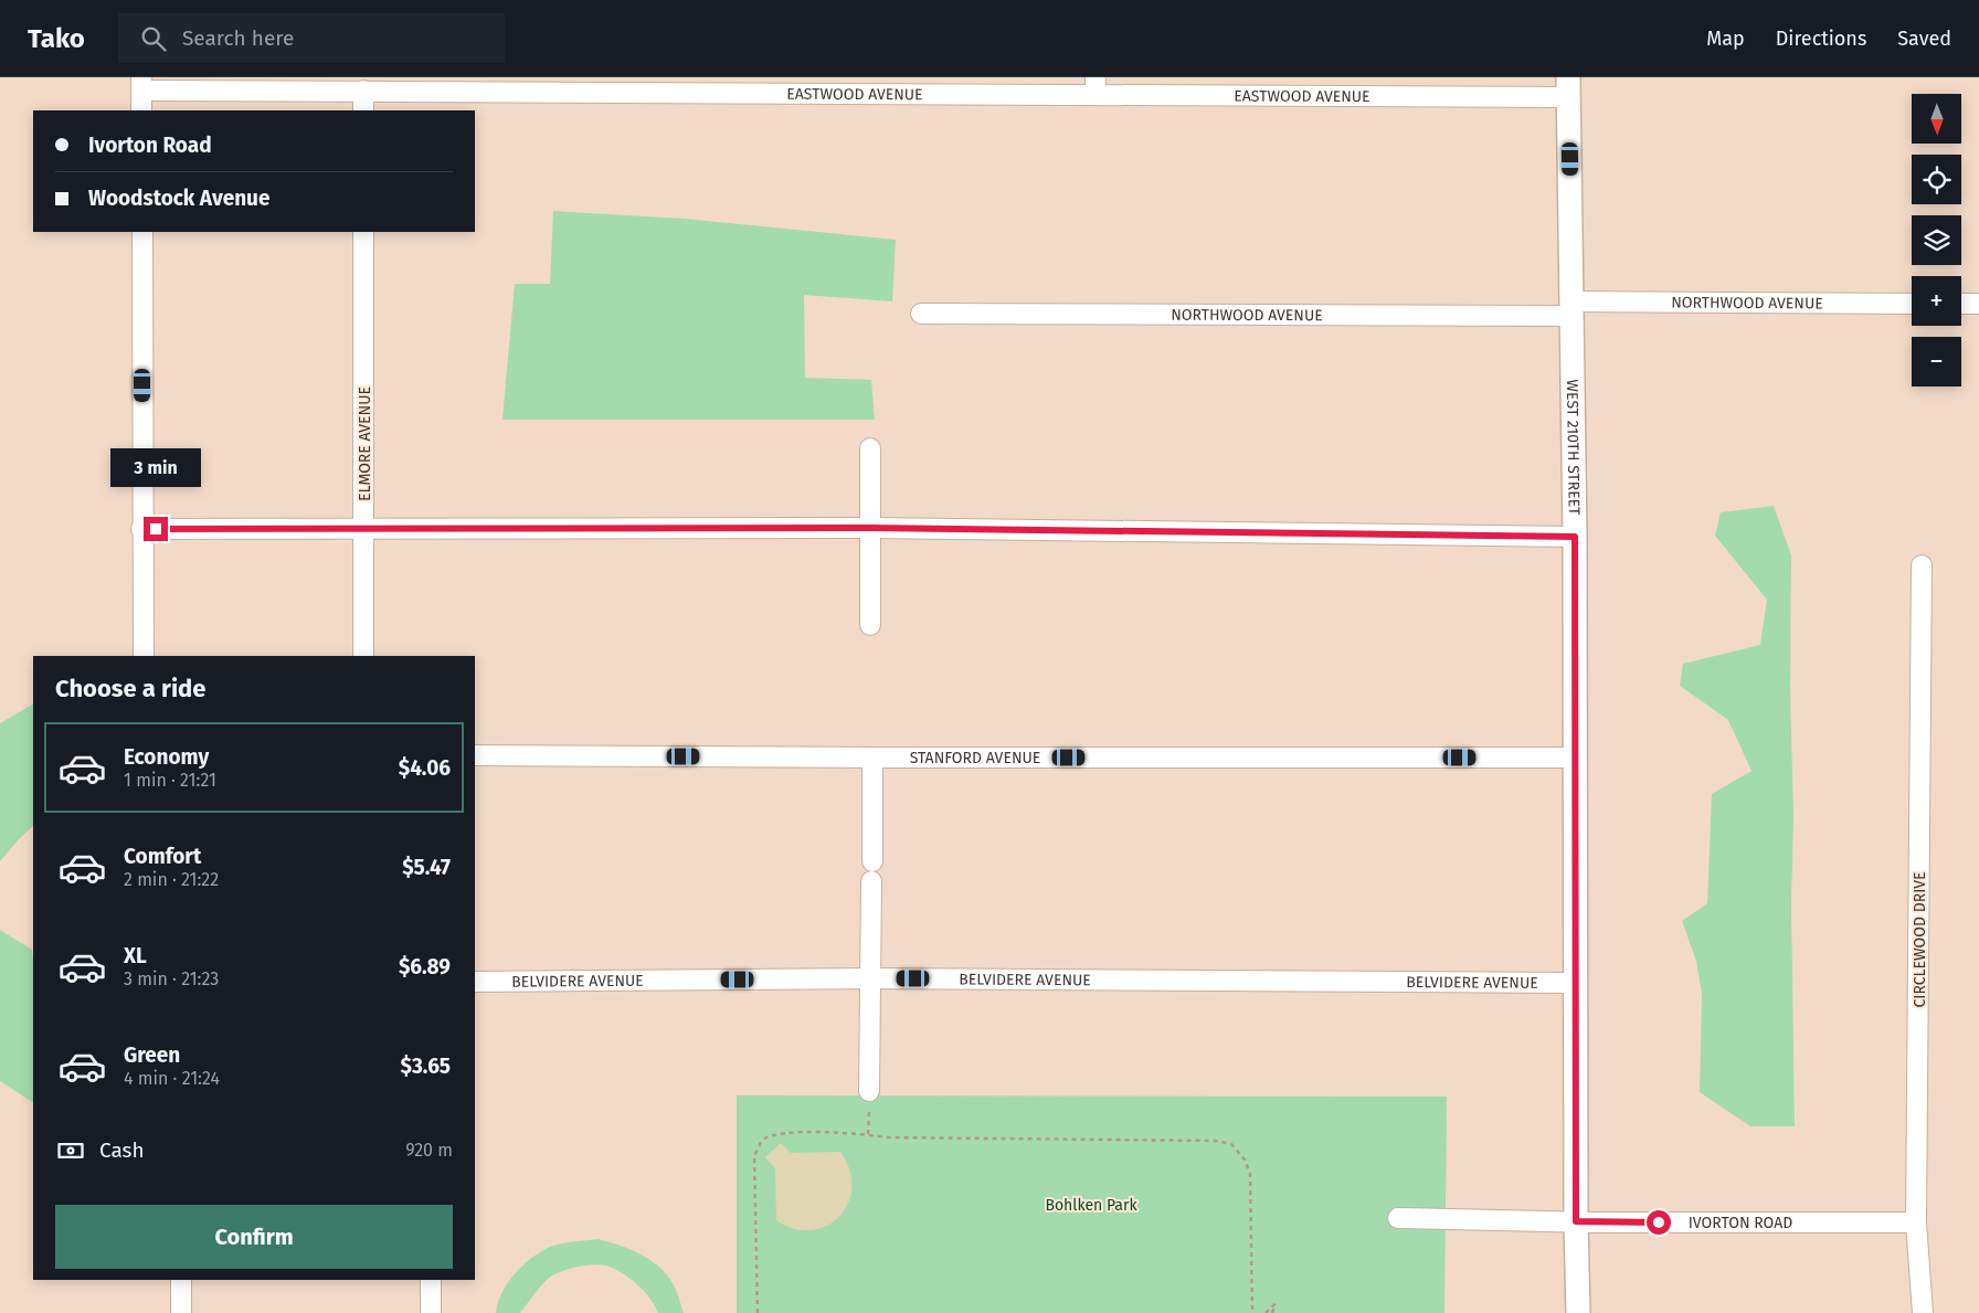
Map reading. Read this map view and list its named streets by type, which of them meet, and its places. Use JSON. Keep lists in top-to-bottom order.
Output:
{
  "streets": {
    "street": [
      "EASTWOOD AVENUE",
      "NORTHWOOD AVENUE",
      "ELMORE AVENUE",
      "WEST 210TH STREET",
      "STANFORD AVENUE",
      "CIRCLEWOOD DRIVE",
      "BELVIDERE AVENUE",
      "IVORTON ROAD"
    ]
  },
  "crossings": [
    ["EASTWOOD AVENUE", "WEST 210TH STREET"],
    ["NORTHWOOD AVENUE", "WEST 210TH STREET"],
    ["WEST 210TH STREET", "STANFORD AVENUE"],
    ["WEST 210TH STREET", "BELVIDERE AVENUE"],
    ["WEST 210TH STREET", "IVORTON ROAD"],
    ["CIRCLEWOOD DRIVE", "IVORTON ROAD"]
  ],
  "parks": ["Bohlken Park"],
  "north": "bottom",
  "page": {
    "header": "Tako",
    "search": "Search here",
    "nav": ["Map", "Directions", "Saved"],
    "map_buttons": ["+", "−"],
    "banner": ["Ivorton Road", "Woodstock Avenue"],
    "bubble": "3 min",
    "heading": "Choose a ride",
    "list": [
      {
        "name": "Economy",
        "note": "1 min · 21:21",
        "value": "$4.06"
      },
      {
        "name": "Comfort",
        "note": "2 min · 21:22",
        "value": "$5.47"
      },
      {
        "name": "XL",
        "note": "3 min · 21:23",
        "value": "$6.89"
      },
      {
        "name": "Green",
        "note": "4 min · 21:24",
        "value": "$3.65"
      }
    ],
    "pay": ["Cash", "920 m"],
    "buttons": "Confirm"
  }
}
